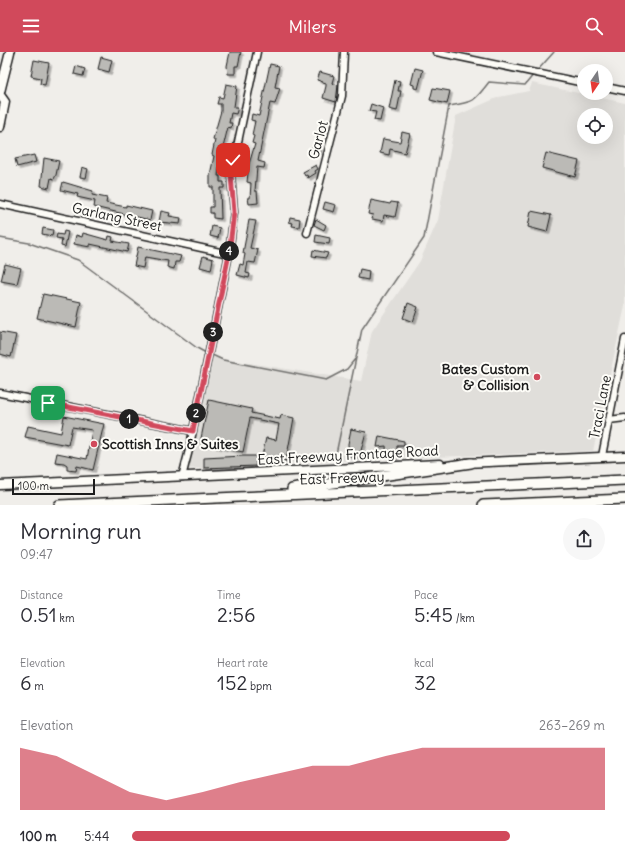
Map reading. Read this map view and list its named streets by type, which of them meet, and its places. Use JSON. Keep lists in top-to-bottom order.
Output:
{
  "streets": {
    "highway": ["East Freeway"],
    "main road": ["East Freeway Frontage Road"],
    "street": ["Garlot", "Garlang Street", "Traci Lane"]
  },
  "crossings": [
    ["Traci Lane", "East Freeway Frontage Road"]
  ],
  "places": ["Bates Custom & Collision", "Scottish Inns & Suites"],
  "scale_bar": "100 m",
  "north": "bottom",
  "page": {
    "header": "Milers",
    "pins": [
      "4",
      "3",
      "2",
      "1"
    ],
    "scale": "100 m",
    "heading": ["Morning run", "09:47"],
    "stats": [
      ["Distance", "0.51 km"],
      ["Time", "2:56"],
      ["Pace", "5:45 /km"],
      ["Elevation", "6 m"],
      ["Heart rate", "152 bpm"],
      ["kcal", "32"]
    ],
    "chart": ["Elevation", "263–269 m"],
    "list": [
      {
        "name": "100 m",
        "note": "5:44"
      }
    ]
  }
}
